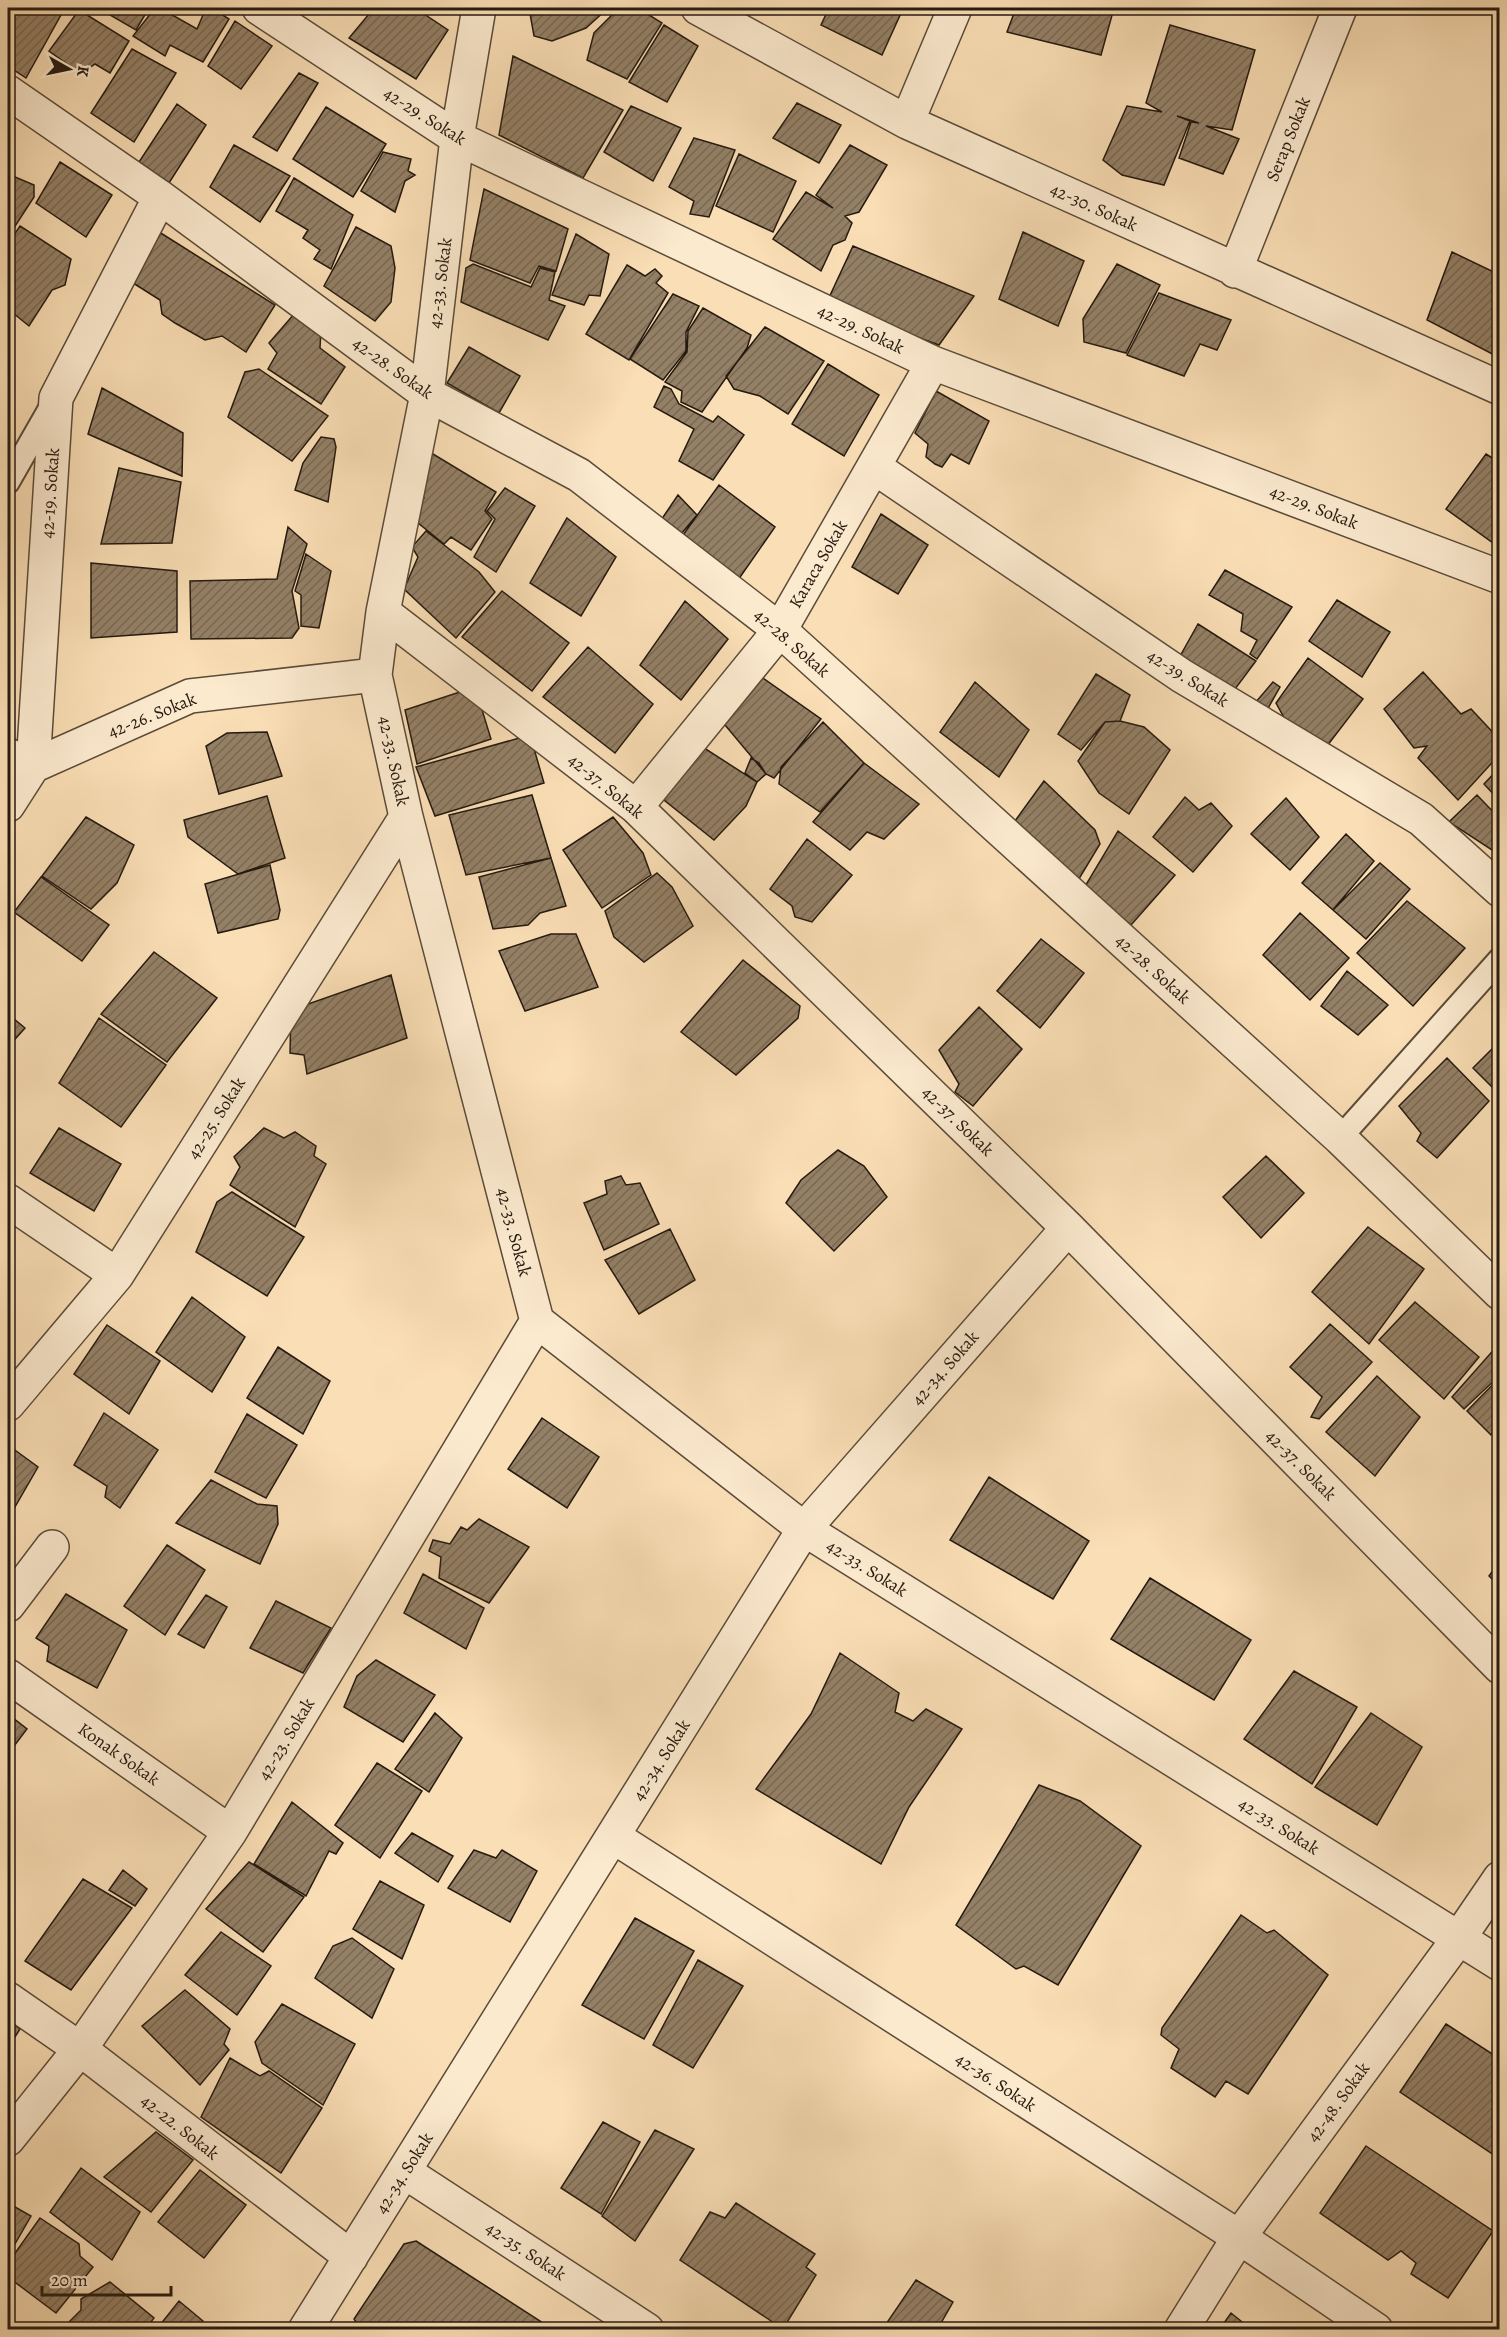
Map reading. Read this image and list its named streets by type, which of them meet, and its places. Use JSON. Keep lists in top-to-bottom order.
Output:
{
  "streets": {
    "street": [
      "42-29. Sokak",
      "Serap Sokak",
      "42-30. Sokak",
      "42-33. Sokak",
      "42-28. Sokak",
      "42-19. Sokak",
      "Karaca Sokak",
      "42-39. Sokak",
      "42-26. Sokak",
      "42-37. Sokak",
      "42-25. Sokak",
      "42-34. Sokak",
      "42-23. Sokak",
      "Konak Sokak",
      "42-36. Sokak",
      "42-48. Sokak",
      "42-22. Sokak",
      "42-35. Sokak"
    ]
  },
  "crossings": [
    ["42-29. Sokak", "42-33. Sokak"],
    ["42-29. Sokak", "Karaca Sokak"],
    ["Serap Sokak", "42-30. Sokak"],
    ["42-33. Sokak", "42-28. Sokak"],
    ["42-33. Sokak", "42-26. Sokak"],
    ["42-33. Sokak", "42-37. Sokak"],
    ["42-33. Sokak", "42-25. Sokak"],
    ["42-33. Sokak", "42-34. Sokak"],
    ["42-33. Sokak", "42-23. Sokak"],
    ["42-33. Sokak", "42-48. Sokak"],
    ["42-28. Sokak", "42-19. Sokak"],
    ["42-28. Sokak", "Karaca Sokak"],
    ["42-19. Sokak", "42-26. Sokak"],
    ["Karaca Sokak", "42-39. Sokak"],
    ["Karaca Sokak", "42-37. Sokak"],
    ["42-37. Sokak", "42-34. Sokak"],
    ["42-34. Sokak", "42-36. Sokak"],
    ["42-34. Sokak", "42-22. Sokak"],
    ["42-34. Sokak", "42-35. Sokak"],
    ["42-23. Sokak", "Konak Sokak"],
    ["42-23. Sokak", "42-22. Sokak"],
    ["42-36. Sokak", "42-48. Sokak"]
  ],
  "scale_bar": "20 m",
  "north": "right"
}
